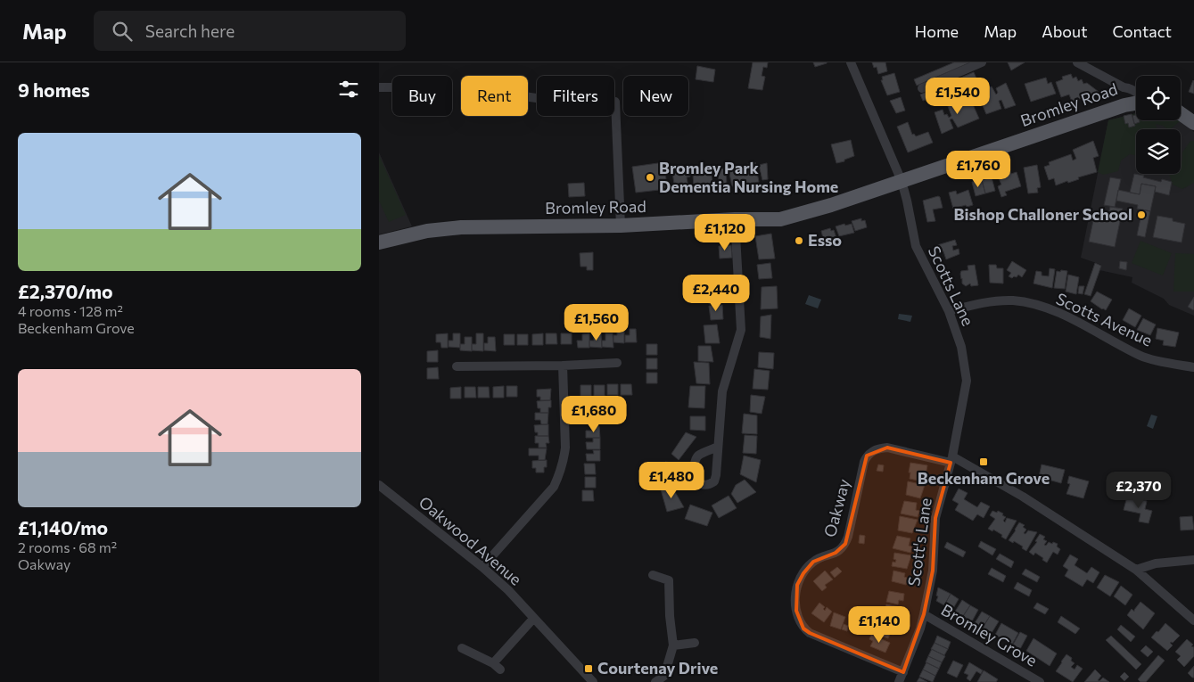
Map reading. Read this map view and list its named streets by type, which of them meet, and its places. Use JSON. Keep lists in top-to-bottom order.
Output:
{
  "streets": {
    "main road": ["Bromley Road"],
    "street": [
      "Scotts Lane",
      "Scotts Avenue",
      "Oakway",
      "Oakwood Avenue",
      "Scott's Lane",
      "Bromley Grove"
    ]
  },
  "crossings": [
    ["Bromley Road", "Scotts Lane"],
    ["Scotts Lane", "Scotts Avenue"],
    ["Scotts Lane", "Oakway"],
    ["Scotts Lane", "Scott's Lane"],
    ["Oakway", "Scott's Lane"],
    ["Scott's Lane", "Bromley Grove"]
  ],
  "places": {
    "other": ["Bromley Park Dementia Nursing Home", "Bishop Challoner School", "Esso"],
    "transit": ["Beckenham Grove", "Courtenay Drive"]
  },
  "page": {
    "header": "Map",
    "search": "Search here",
    "nav": [
      "Home",
      "Map",
      "About",
      "Contact"
    ],
    "heading": "9 homes",
    "chip": [
      "Buy",
      "Rent",
      "Filters",
      "New"
    ],
    "price": [
      "£1,540",
      "£1,760",
      "£1,120",
      "£2,440",
      "£1,560",
      "£1,680",
      "£1,480",
      "£2,370",
      "£1,140"
    ],
    "list": [
      {
        "name": "£2,370/mo",
        "note": "4 rooms · 128 m² · Beckenham Grove"
      },
      {
        "name": "£1,140/mo",
        "note": "2 rooms · 68 m² · Oakway"
      }
    ]
  }
}
